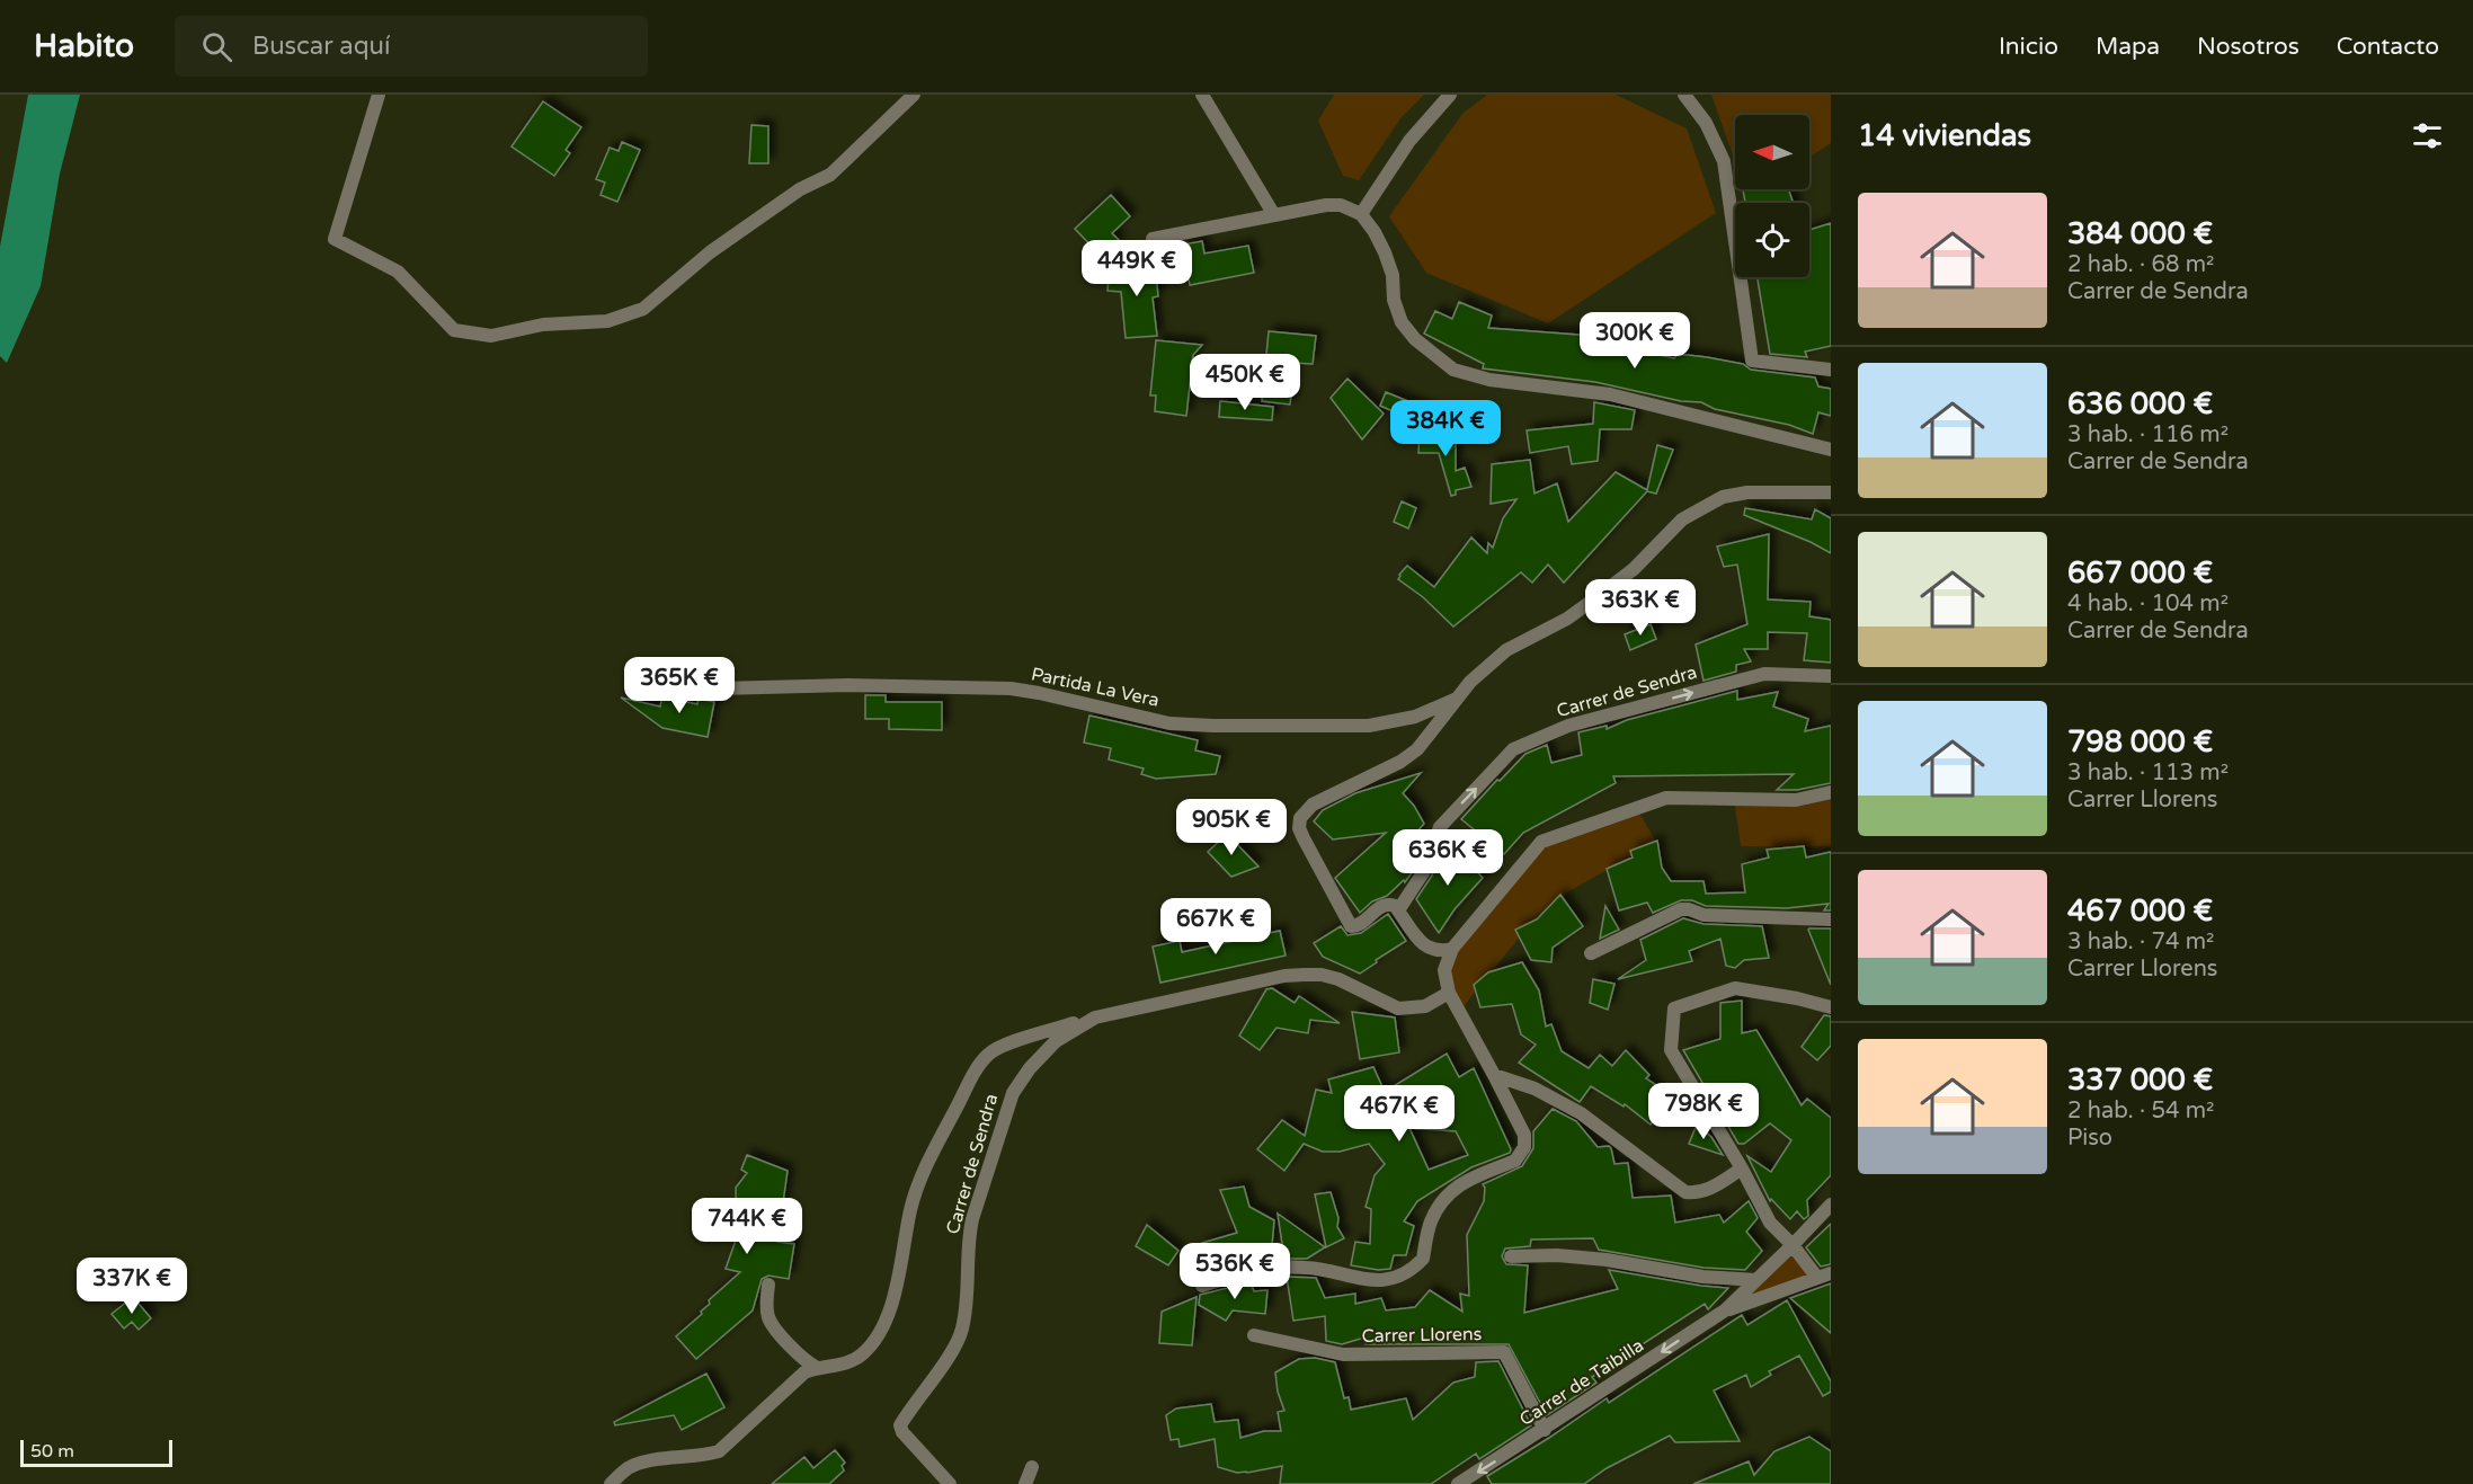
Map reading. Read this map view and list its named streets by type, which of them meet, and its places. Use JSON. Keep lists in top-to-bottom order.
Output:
{
  "streets": {
    "street": [
      "Partida La Vera",
      "Carrer de Sendra",
      "Carrer Llorens",
      "Carrer de Taibilla"
    ]
  },
  "crossings": [
    ["Carrer Llorens", "Carrer de Taibilla"]
  ],
  "one_way": ["Carrer de Taibilla"],
  "scale_bar": "50 m",
  "north": "left",
  "page": {
    "header": "Habito",
    "search": "Buscar aquí",
    "nav": [
      "Inicio",
      "Mapa",
      "Nosotros",
      "Contacto"
    ],
    "heading": "14 viviendas",
    "list": [
      {
        "name": "384 000 €",
        "note": "2 hab. · 68 m² · Carrer de Sendra"
      },
      {
        "name": "636 000 €",
        "note": "3 hab. · 116 m² · Carrer de Sendra"
      },
      {
        "name": "667 000 €",
        "note": "4 hab. · 104 m² · Carrer de Sendra"
      },
      {
        "name": "798 000 €",
        "note": "3 hab. · 113 m² · Carrer Llorens"
      },
      {
        "name": "467 000 €",
        "note": "3 hab. · 74 m² · Carrer Llorens"
      },
      {
        "name": "337 000 €",
        "note": "2 hab. · 54 m² · Piso"
      }
    ],
    "price": [
      "449K €",
      "300K €",
      "450K €",
      "384K €",
      "363K €",
      "365K €",
      "905K €",
      "636K €",
      "667K €",
      "798K €",
      "467K €",
      "744K €",
      "536K €",
      "337K €"
    ],
    "scale": "50 m"
  }
}
